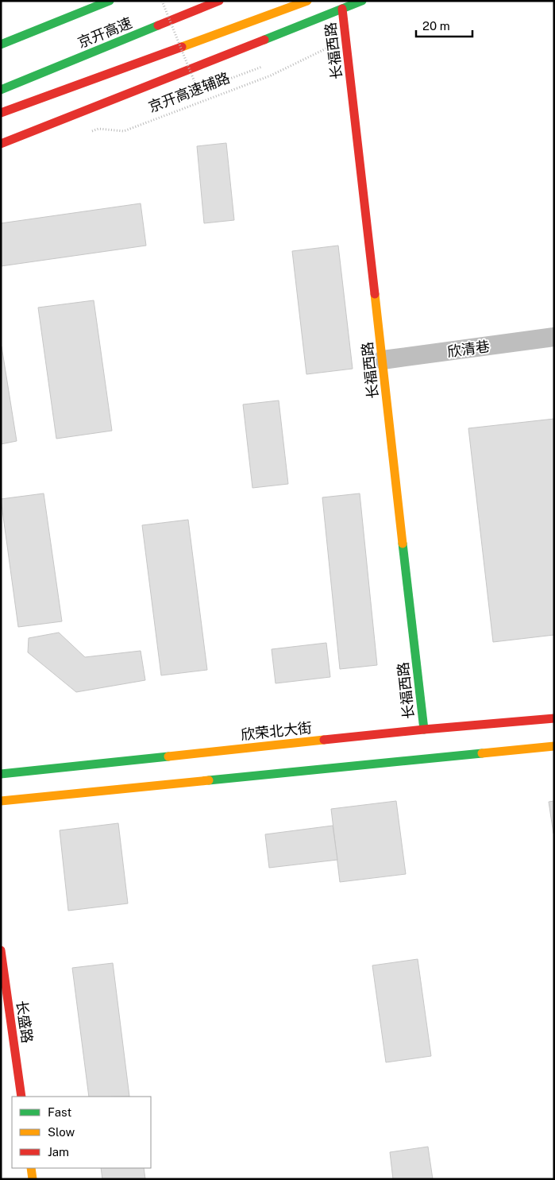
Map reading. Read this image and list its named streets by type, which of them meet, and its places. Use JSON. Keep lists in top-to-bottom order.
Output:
{
  "streets": {
    "main road": [
      "京开高速",
      "长福西路",
      "京开高速辅路",
      "欣荣北大街",
      "长盛路"
    ],
    "street": ["欣清巷"]
  },
  "crossings": [
    ["长福西路", "京开高速辅路"],
    ["长福西路", "欣清巷"],
    ["长福西路", "欣荣北大街"]
  ],
  "legend": ["Fast", "Slow", "Jam"],
  "scale_bar": "20 m"
}
